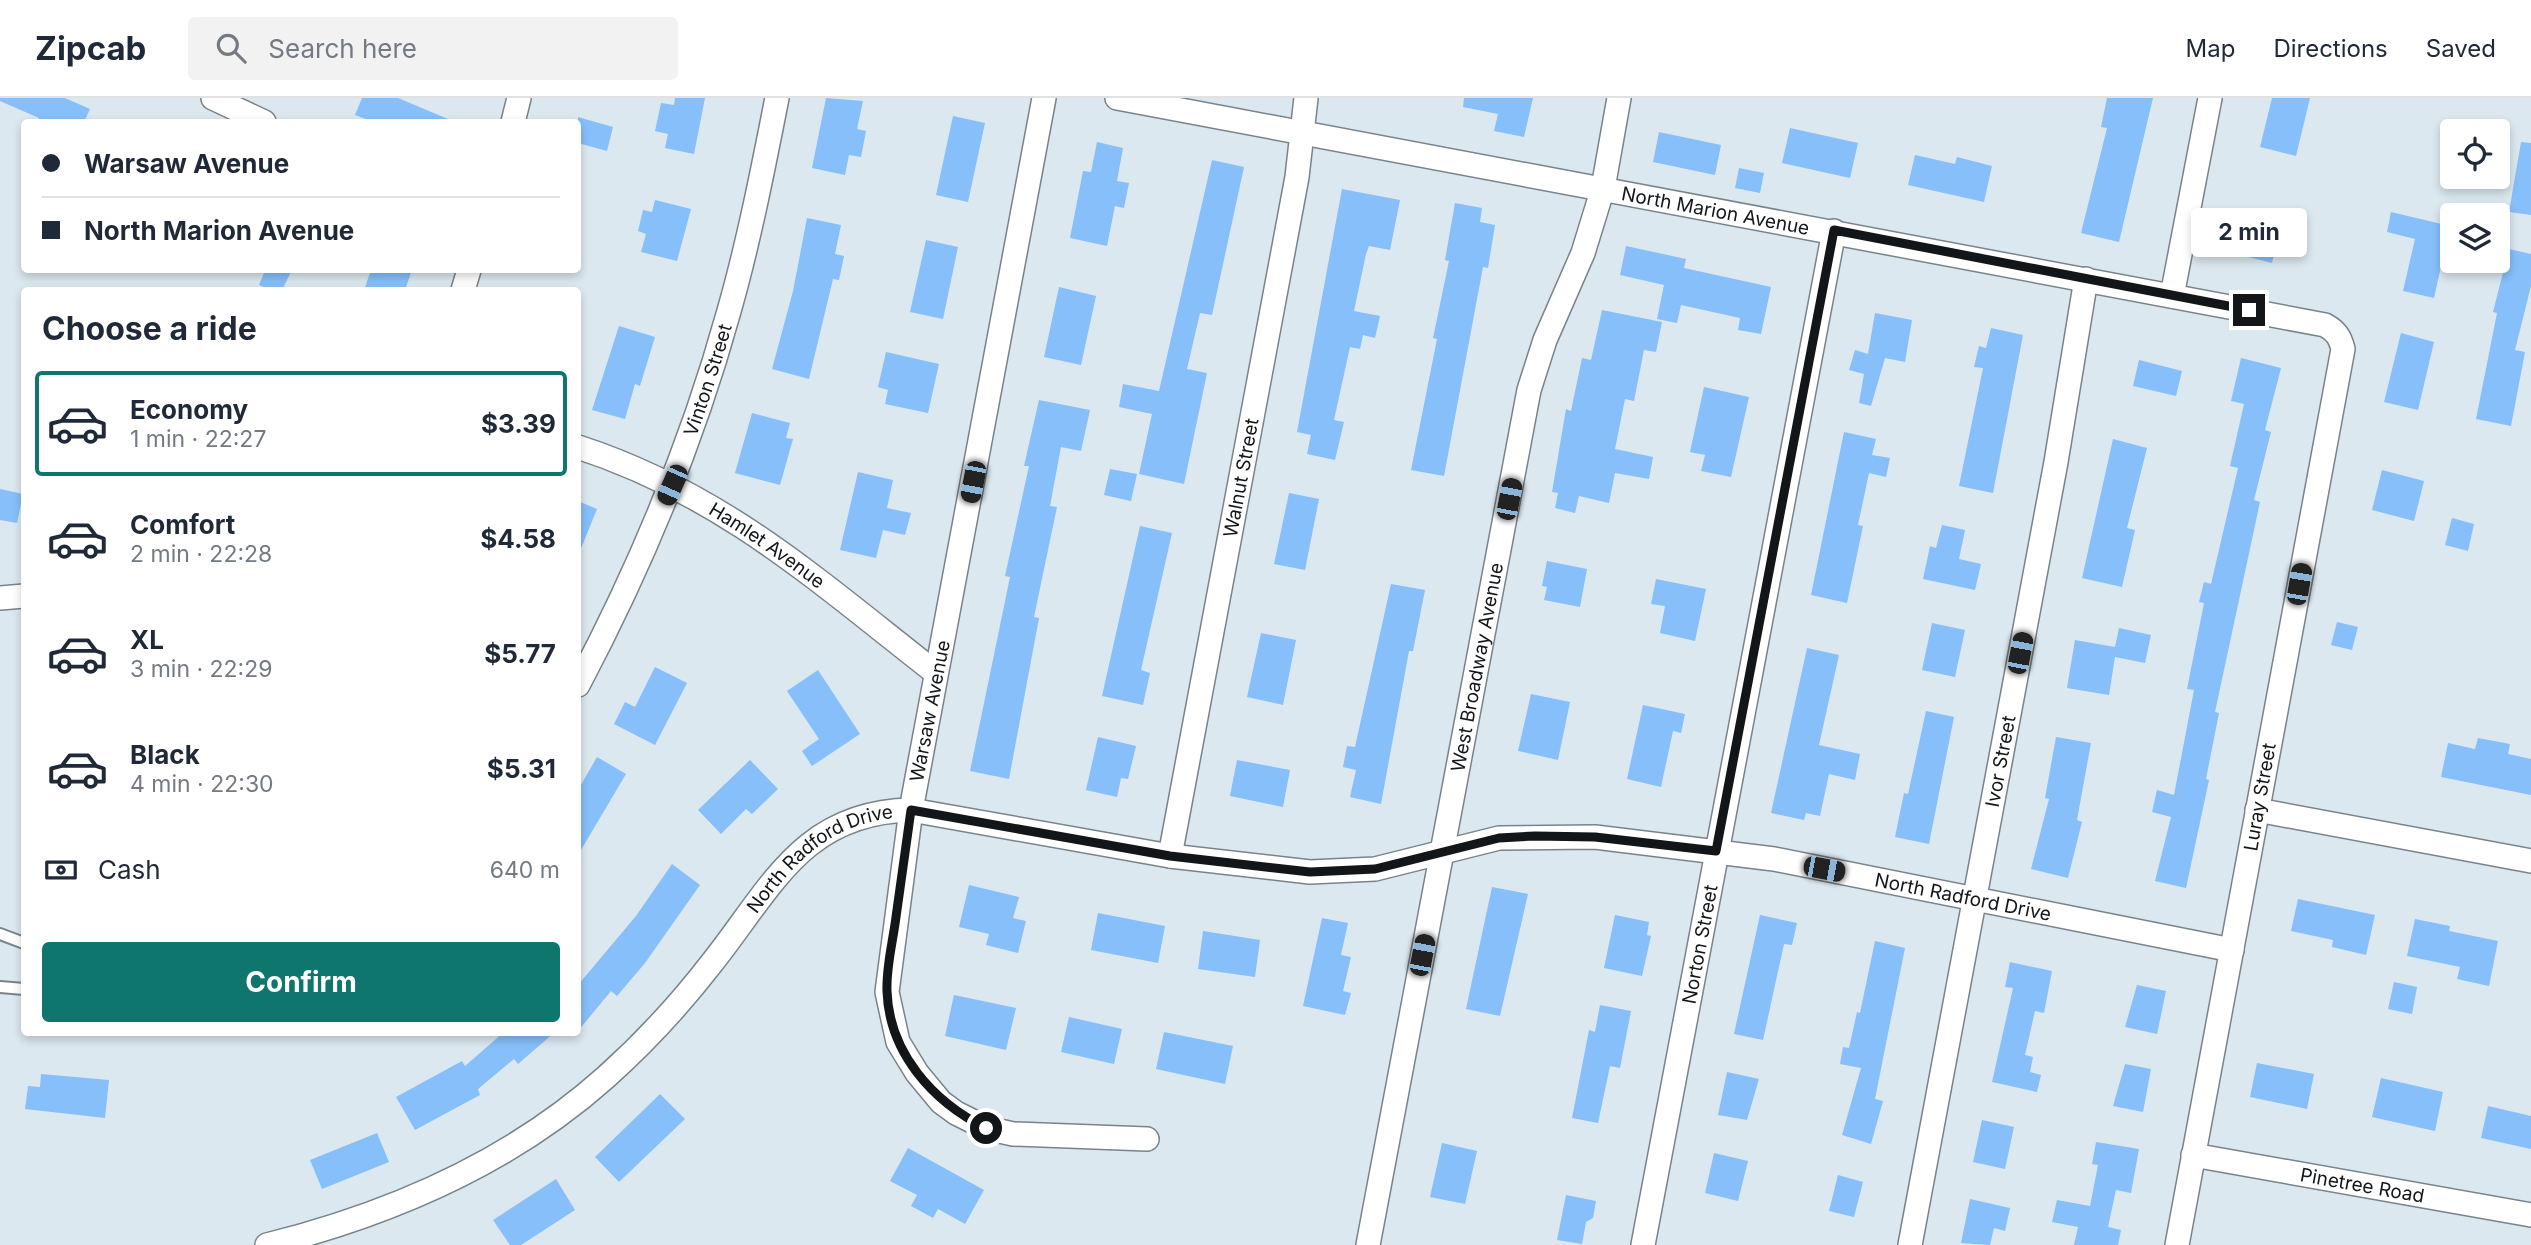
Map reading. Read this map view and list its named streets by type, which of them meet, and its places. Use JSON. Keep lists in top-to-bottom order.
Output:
{
  "streets": {
    "street": [
      "North Marion Avenue",
      "Vinton Street",
      "Walnut Street",
      "Hamlet Avenue",
      "West Broadway Avenue",
      "Warsaw Avenue",
      "Ivor Street",
      "Luray Street",
      "North Radford Drive",
      "Norton Street",
      "Pinetree Road"
    ]
  },
  "crossings": [
    ["North Marion Avenue", "Walnut Street"],
    ["North Marion Avenue", "West Broadway Avenue"],
    ["North Marion Avenue", "Ivor Street"],
    ["North Marion Avenue", "Luray Street"],
    ["North Marion Avenue", "Norton Street"],
    ["Vinton Street", "Hamlet Avenue"],
    ["Walnut Street", "North Radford Drive"],
    ["Hamlet Avenue", "Warsaw Avenue"],
    ["West Broadway Avenue", "North Radford Drive"],
    ["Warsaw Avenue", "North Radford Drive"],
    ["Ivor Street", "North Radford Drive"],
    ["Luray Street", "North Radford Drive"],
    ["Luray Street", "Pinetree Road"],
    ["North Radford Drive", "Norton Street"]
  ],
  "page": {
    "header": "Zipcab",
    "search": "Search here",
    "nav": ["Map", "Directions", "Saved"],
    "banner": ["Warsaw Avenue", "North Marion Avenue"],
    "bubble": "2 min",
    "heading": "Choose a ride",
    "list": [
      {
        "name": "Economy",
        "note": "1 min · 22:27",
        "value": "$3.39"
      },
      {
        "name": "Comfort",
        "note": "2 min · 22:28",
        "value": "$4.58"
      },
      {
        "name": "XL",
        "note": "3 min · 22:29",
        "value": "$5.77"
      },
      {
        "name": "Black",
        "note": "4 min · 22:30",
        "value": "$5.31"
      }
    ],
    "pay": ["Cash", "640 m"],
    "buttons": "Confirm"
  }
}
